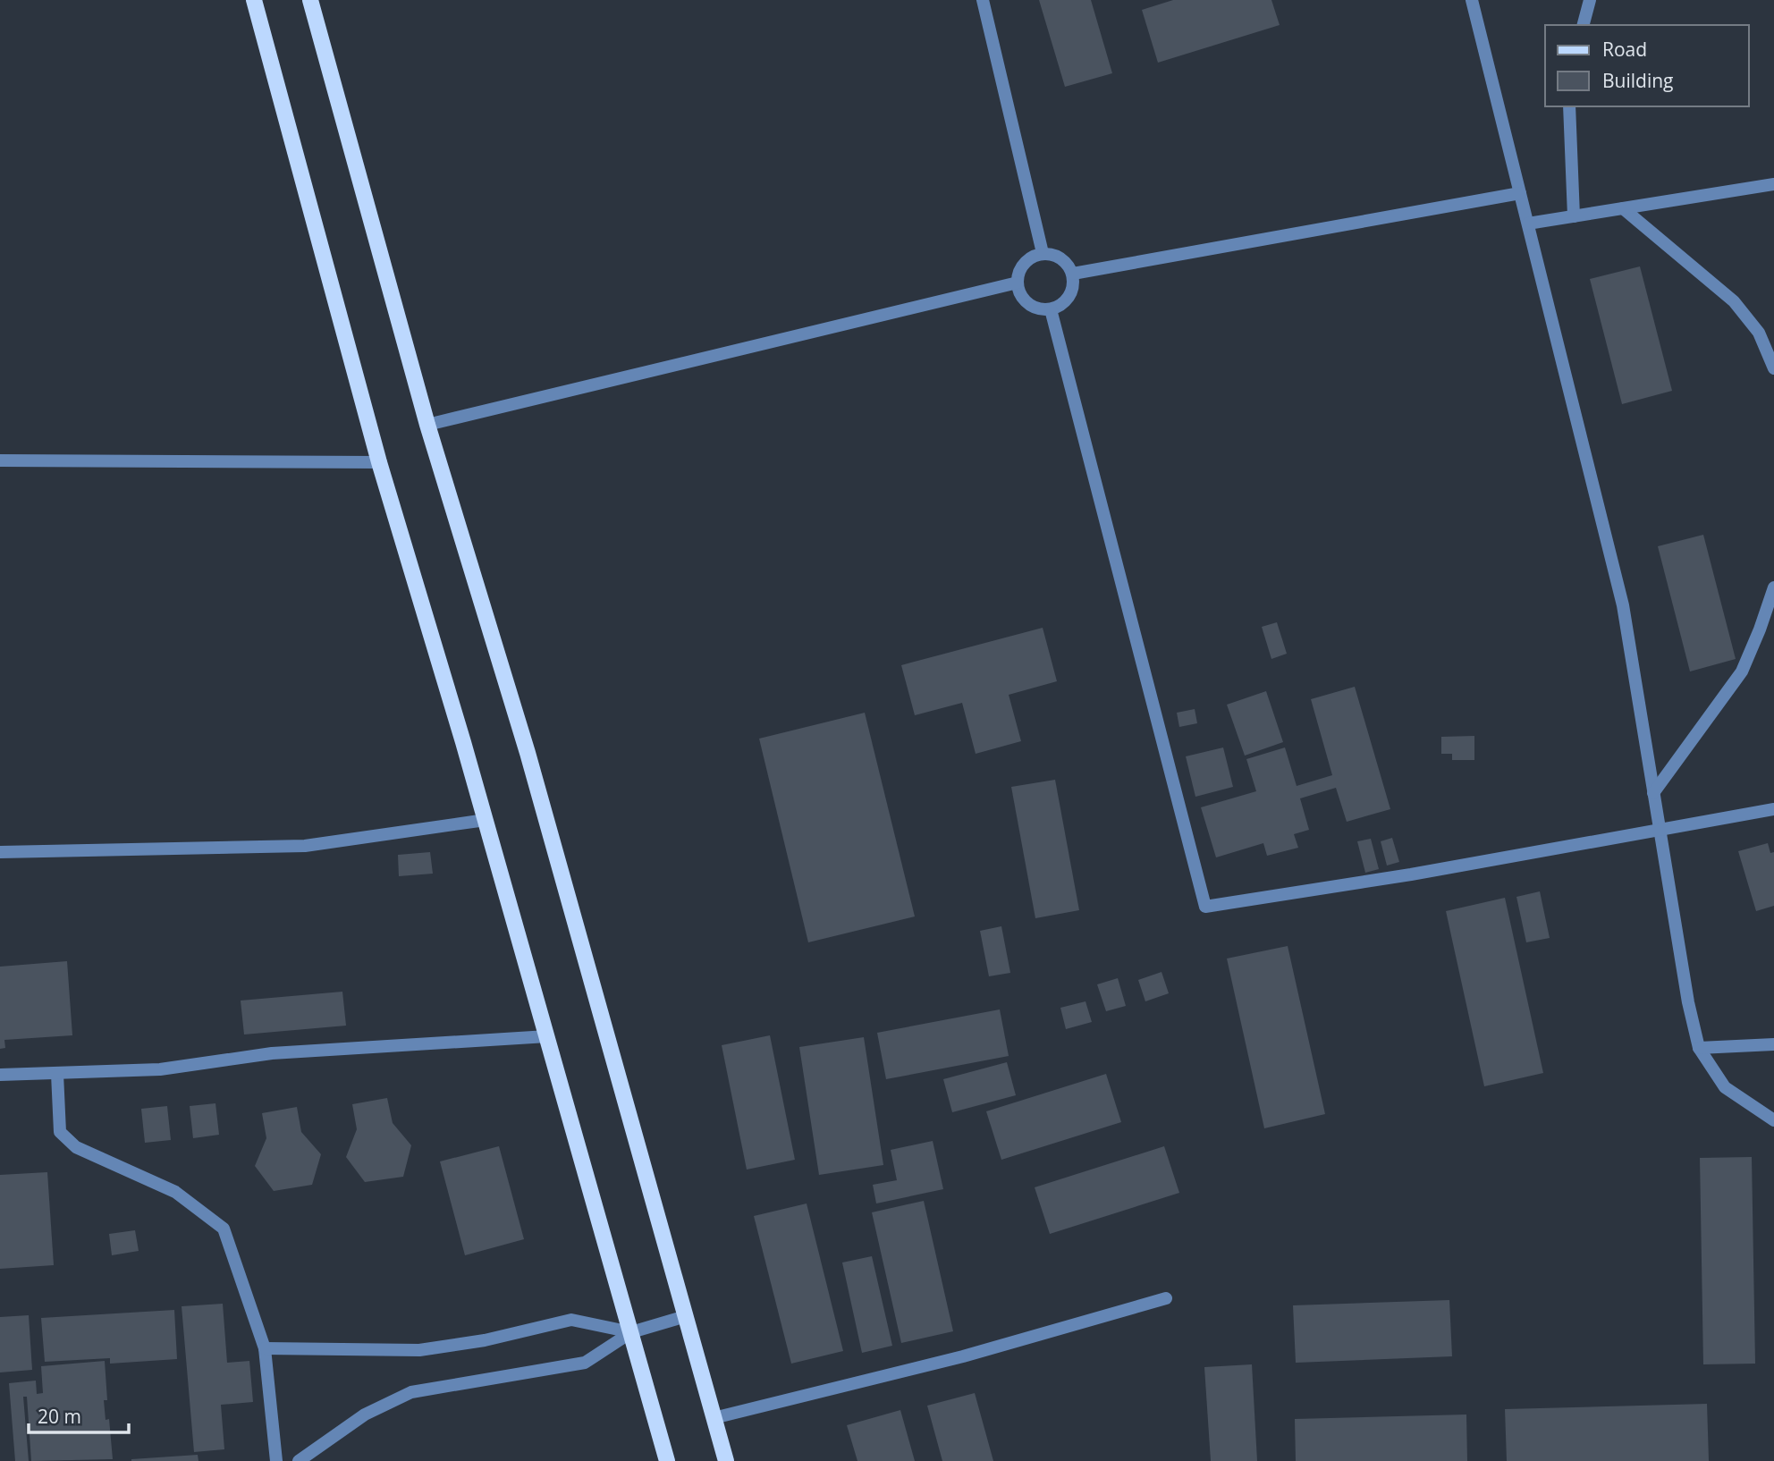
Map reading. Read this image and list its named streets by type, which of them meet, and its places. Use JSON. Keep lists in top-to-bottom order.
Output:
{
  "legend": ["Road", "Building"],
  "scale_bar": "20 m"
}
